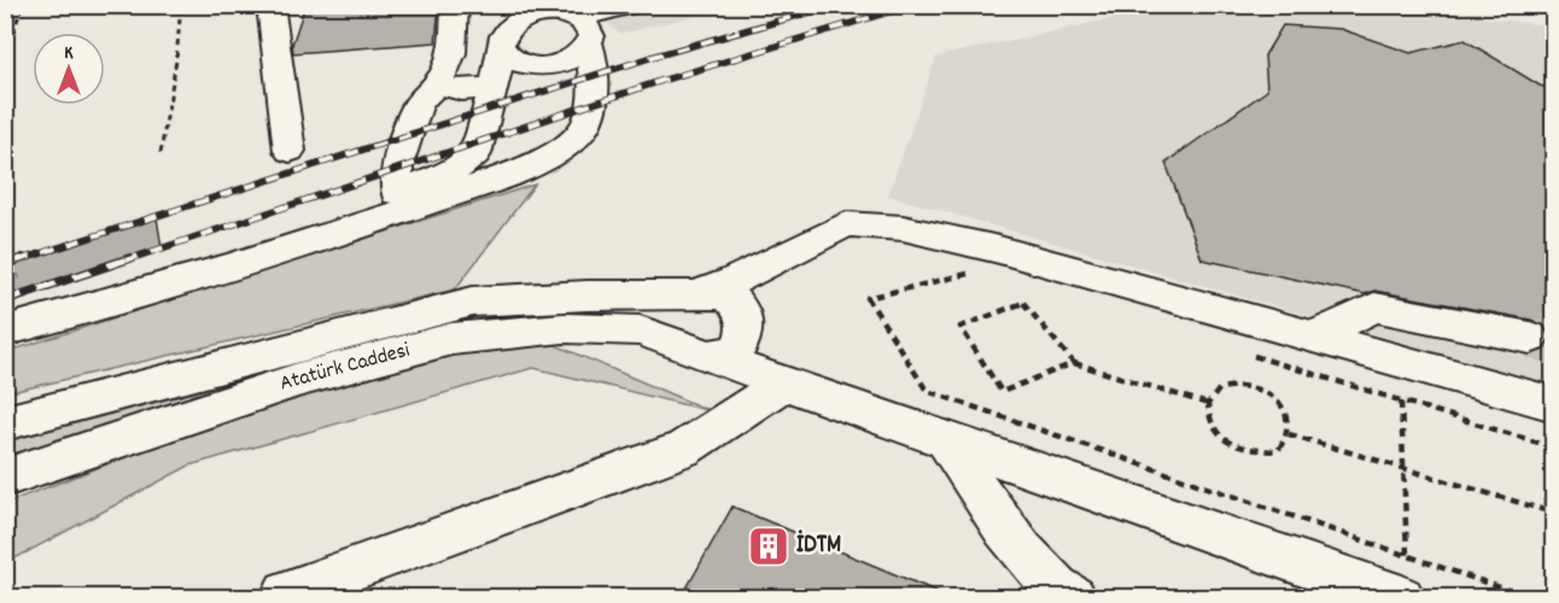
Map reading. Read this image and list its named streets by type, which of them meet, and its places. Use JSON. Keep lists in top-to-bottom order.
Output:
{
  "streets": {
    "street": ["Atatürk Caddesi"]
  },
  "places": {
    "building": ["İDTM"]
  },
  "north": "top"
}
